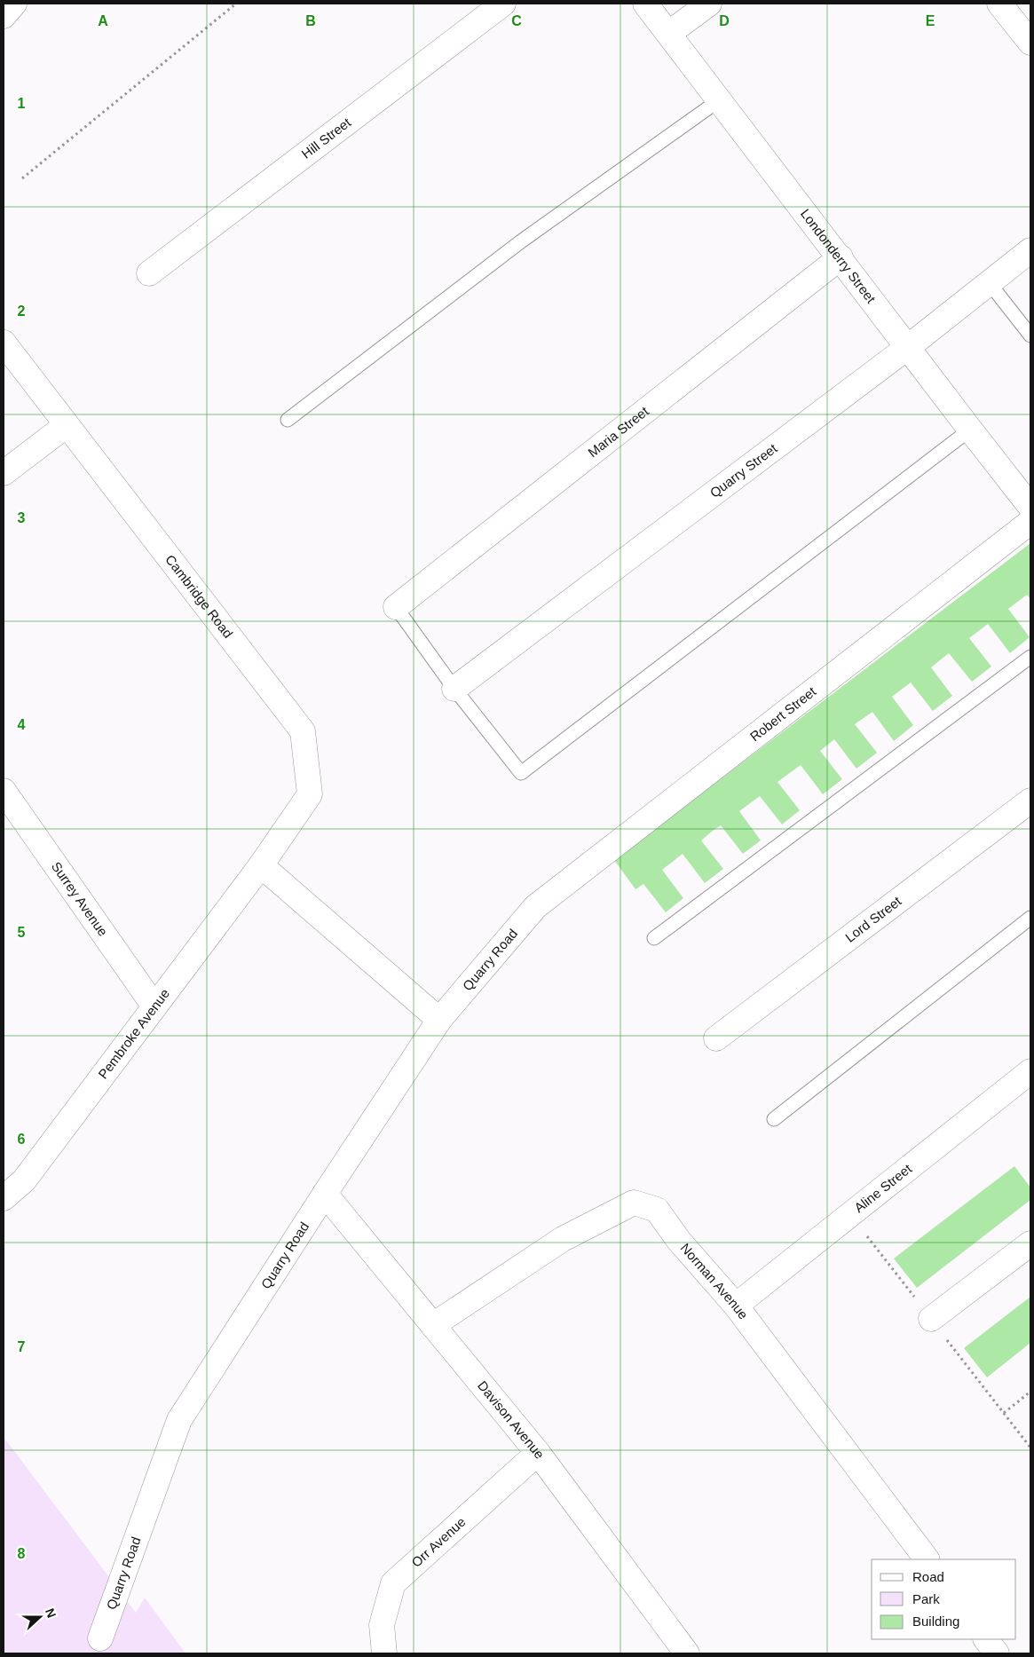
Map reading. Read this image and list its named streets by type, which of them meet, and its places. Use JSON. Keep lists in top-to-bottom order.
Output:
{
  "streets": {
    "street": [
      "Hill Street",
      "Londonderry Street",
      "Maria Street",
      "Quarry Street",
      "Cambridge Road",
      "Robert Street",
      "Surrey Avenue",
      "Lord Street",
      "Quarry Road",
      "Pembroke Avenue",
      "Aline Street",
      "Norman Avenue",
      "Davison Avenue",
      "Orr Avenue"
    ]
  },
  "crossings": [
    ["Londonderry Street", "Maria Street"],
    ["Londonderry Street", "Quarry Street"],
    ["Cambridge Road", "Pembroke Avenue"],
    ["Robert Street", "Quarry Road"],
    ["Surrey Avenue", "Pembroke Avenue"],
    ["Quarry Road", "Davison Avenue"],
    ["Aline Street", "Norman Avenue"],
    ["Norman Avenue", "Davison Avenue"],
    ["Davison Avenue", "Orr Avenue"]
  ],
  "legend": ["Road", "Park", "Building"],
  "north": "right",
  "grid": {
    "columns": [
      "A",
      "B",
      "C",
      "D",
      "E"
    ],
    "rows": [
      "1",
      "2",
      "3",
      "4",
      "5",
      "6",
      "7",
      "8"
    ]
  }
}
